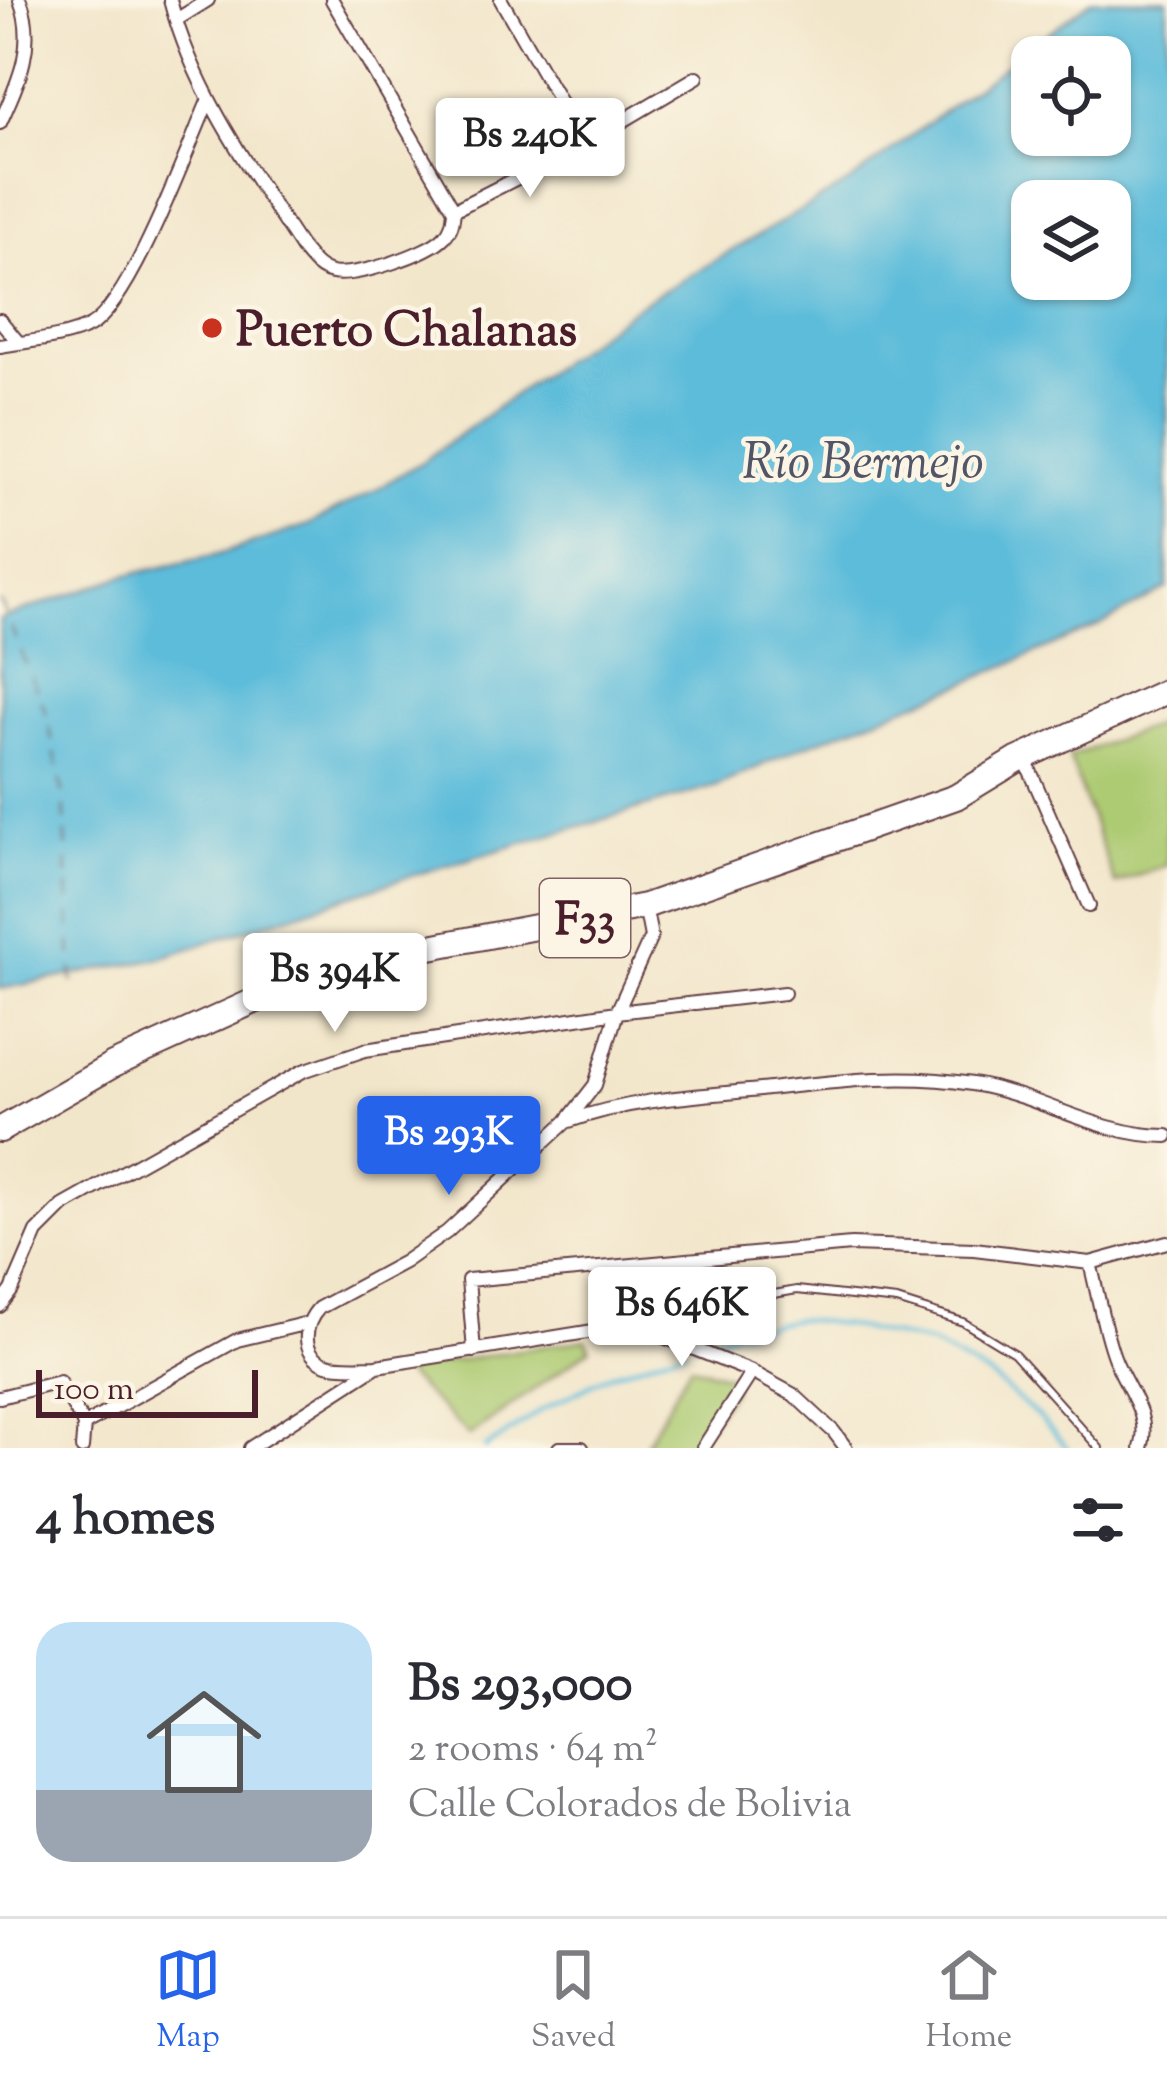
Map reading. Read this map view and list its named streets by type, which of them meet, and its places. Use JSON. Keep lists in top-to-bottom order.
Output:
{
  "streets": {
    "highway": ["F33"]
  },
  "water": ["Río Bermejo"],
  "places": ["Puerto Chalanas"],
  "scale_bar": "100 m",
  "page": {
    "price": [
      "Bs 240K",
      "Bs 394K",
      "Bs 293K",
      "Bs 646K"
    ],
    "scale": "100 m",
    "heading": "4 homes",
    "list": [
      {
        "name": "Bs 293,000",
        "note": "2 rooms · 64 m² · Calle Colorados de Bolivia"
      }
    ],
    "tabs": ["Map", "Saved", "Home"]
  }
}
